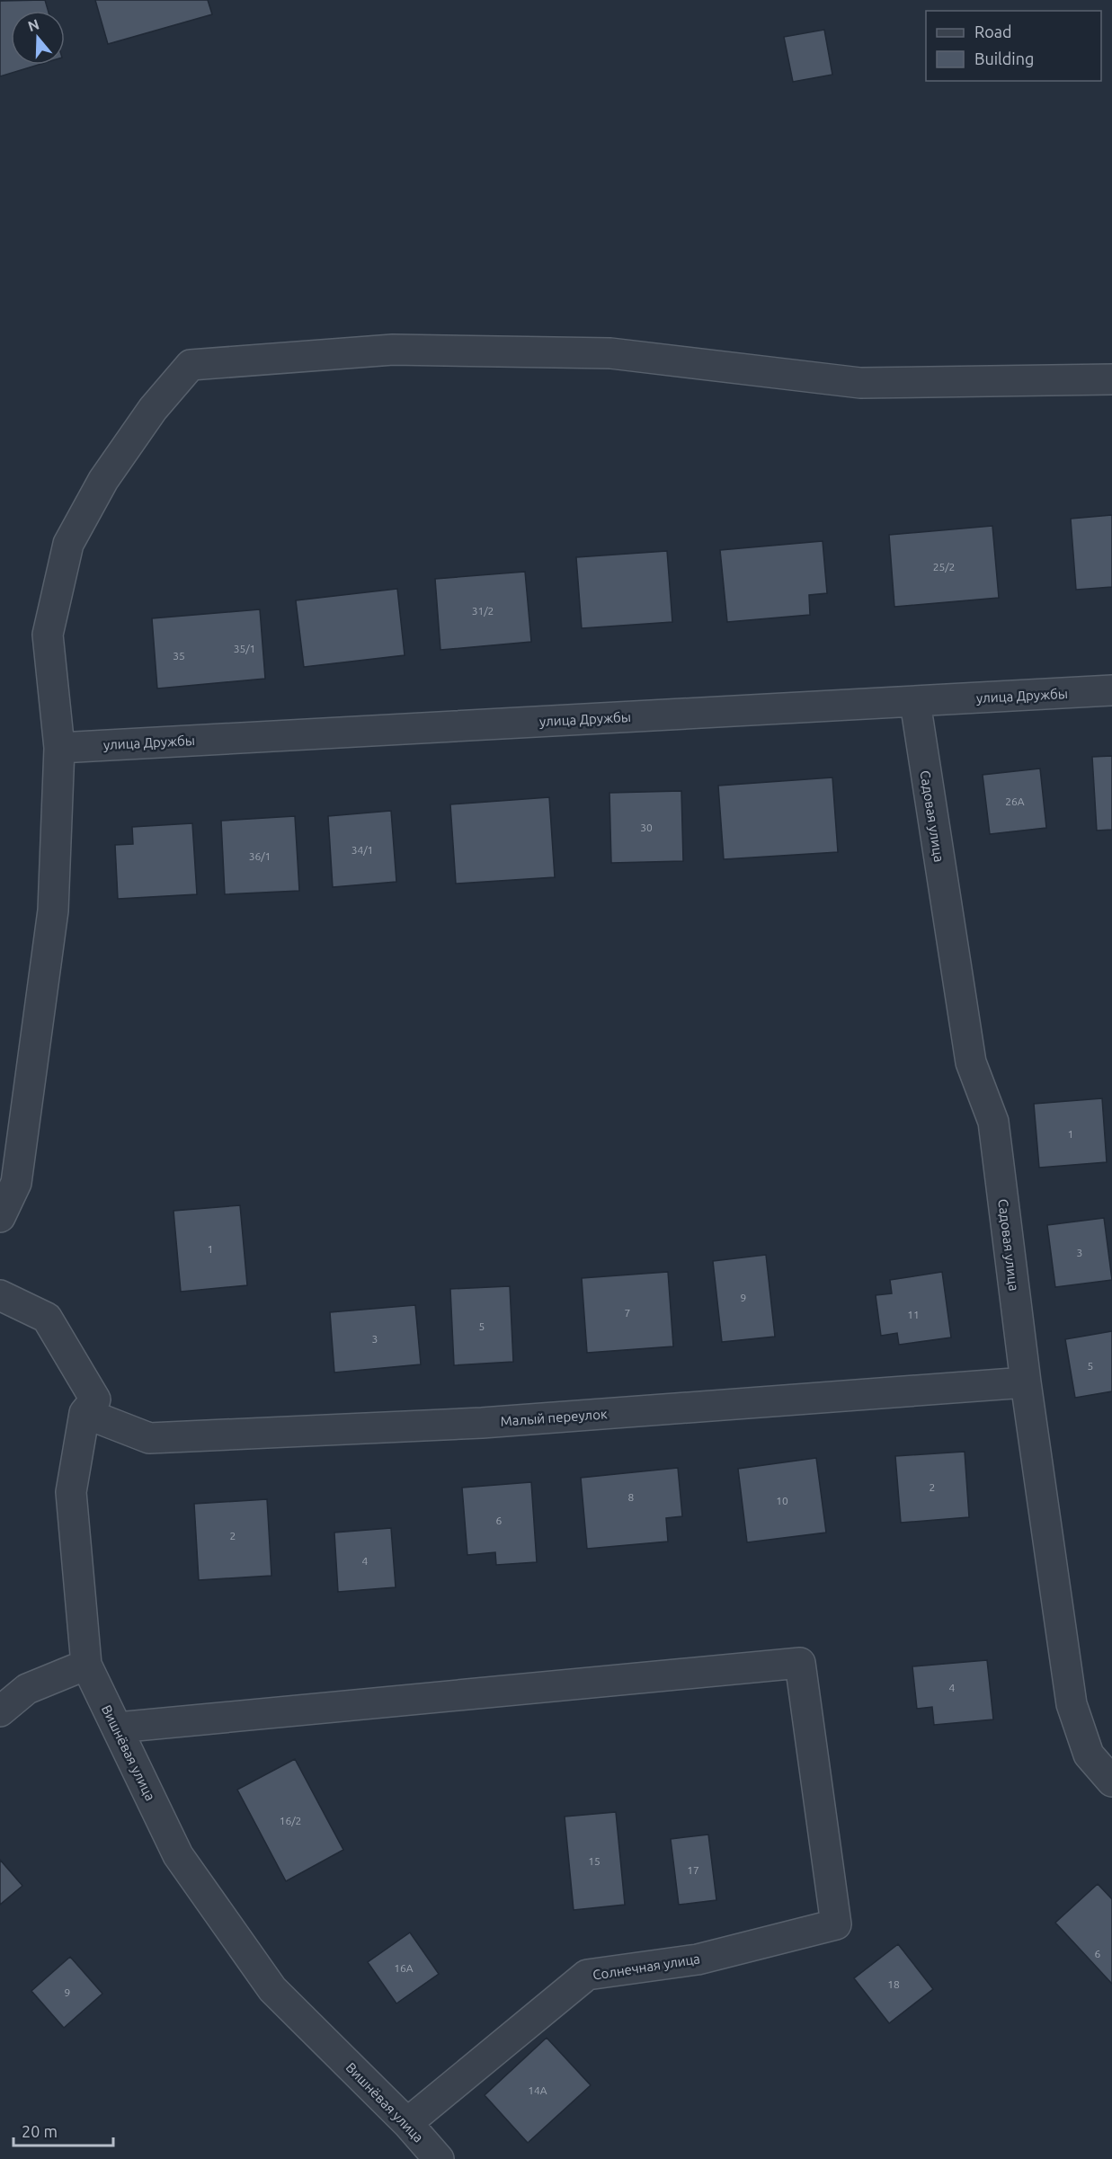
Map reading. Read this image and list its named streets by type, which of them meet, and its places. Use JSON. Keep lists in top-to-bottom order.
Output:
{
  "streets": {
    "street": [
      "улица Дружбы",
      "Садовая улица",
      "Малый переулок",
      "Вишнёвая улица",
      "Солнечная улица"
    ]
  },
  "crossings": [
    ["улица Дружбы", "Садовая улица"],
    ["Садовая улица", "Малый переулок"],
    ["Малый переулок", "Вишнёвая улица"],
    ["Вишнёвая улица", "Солнечная улица"]
  ],
  "house_numbers": [
    "25/2",
    "31/2",
    "35/1",
    "35",
    "26А",
    "30",
    "34/1",
    "36/1",
    "1",
    "1",
    "3",
    "9",
    "7",
    "11",
    "5",
    "3",
    "5",
    "2",
    "8",
    "10",
    "6",
    "2",
    "4",
    "4",
    "16/2",
    "15",
    "17",
    "6",
    "16А",
    "18",
    "9",
    "14А"
  ],
  "legend": ["Road", "Building"],
  "scale_bar": "20 m",
  "north": "top"
}
